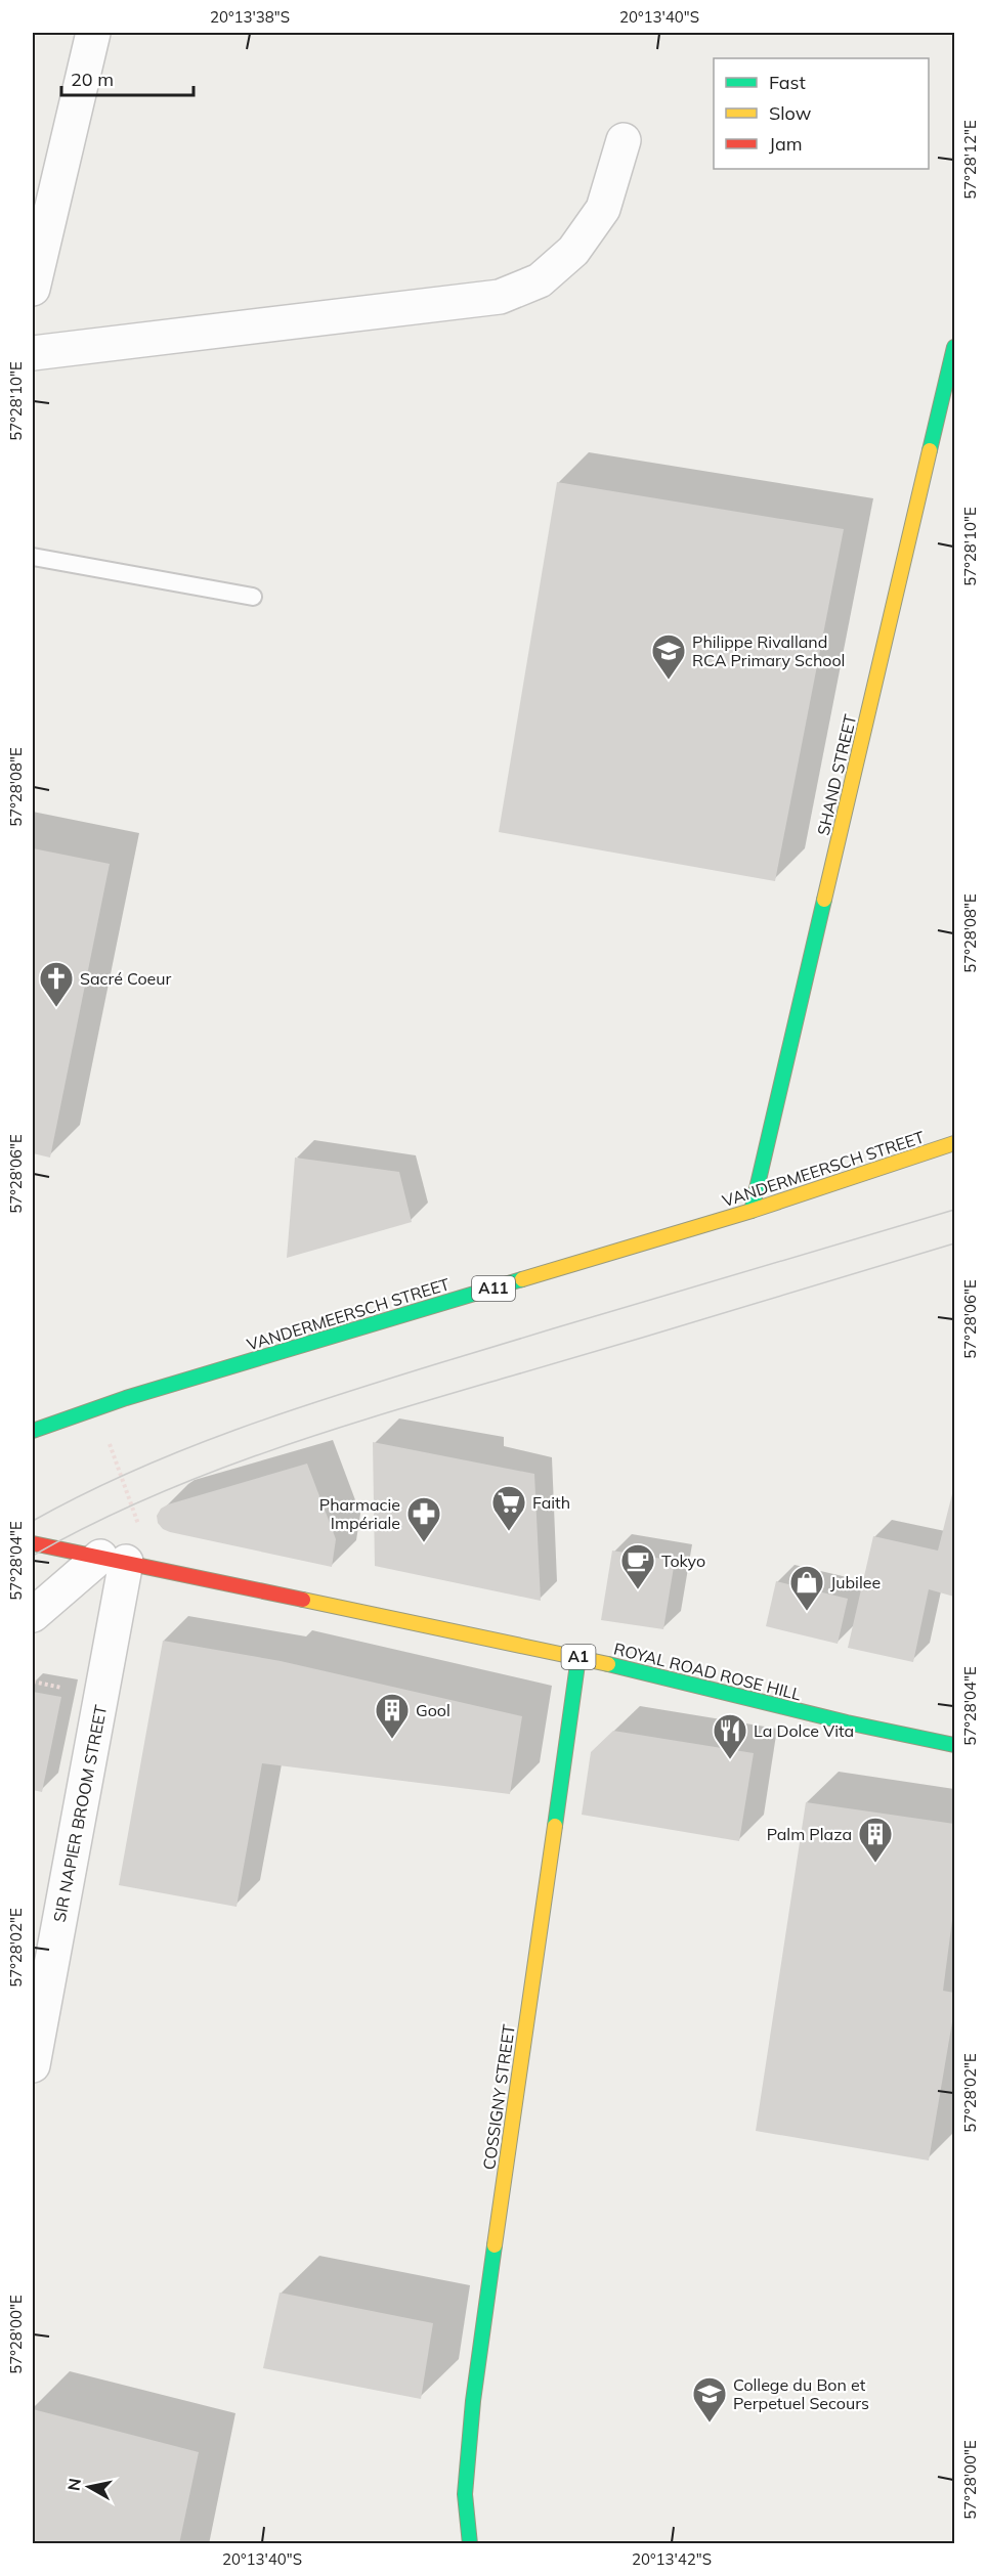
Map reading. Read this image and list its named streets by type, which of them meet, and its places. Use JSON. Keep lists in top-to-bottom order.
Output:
{
  "streets": {
    "main road": [
      "SHAND STREET",
      "VANDERMEERSCH STREET",
      "A11",
      "A1",
      "ROYAL ROAD ROSE HILL",
      "COSSIGNY STREET"
    ],
    "street": ["SIR NAPIER BROOM STREET"]
  },
  "crossings": [
    ["SHAND STREET", "VANDERMEERSCH STREET"],
    ["A1", "ROYAL ROAD ROSE HILL"],
    ["A1", "SIR NAPIER BROOM STREET"],
    ["ROYAL ROAD ROSE HILL", "SIR NAPIER BROOM STREET"],
    ["ROYAL ROAD ROSE HILL", "COSSIGNY STREET"]
  ],
  "places": {
    "school or university": ["Philippe Rivalland RCA Primary School", "College du Bon et Perpetuel Secours"],
    "church": ["Sacré Coeur"],
    "supermarket": ["Faith"],
    "pharmacy": ["Pharmacie Impériale"],
    "cafe": ["Tokyo"],
    "shop": ["Jubilee"],
    "building": ["Gool", "Palm Plaza"],
    "restaurant": ["La Dolce Vita"]
  },
  "legend": ["Fast", "Slow", "Jam"],
  "scale_bar": "20 m",
  "north": "left",
  "coordinates": [
    "20°13'38\"S",
    "20°13'40\"S",
    "57°28'12\"E",
    "57°28'10\"E",
    "57°28'08\"E",
    "57°28'06\"E",
    "57°28'04\"E",
    "57°28'02\"E",
    "57°28'00\"E",
    "20°13'42\"S"
  ]
}
